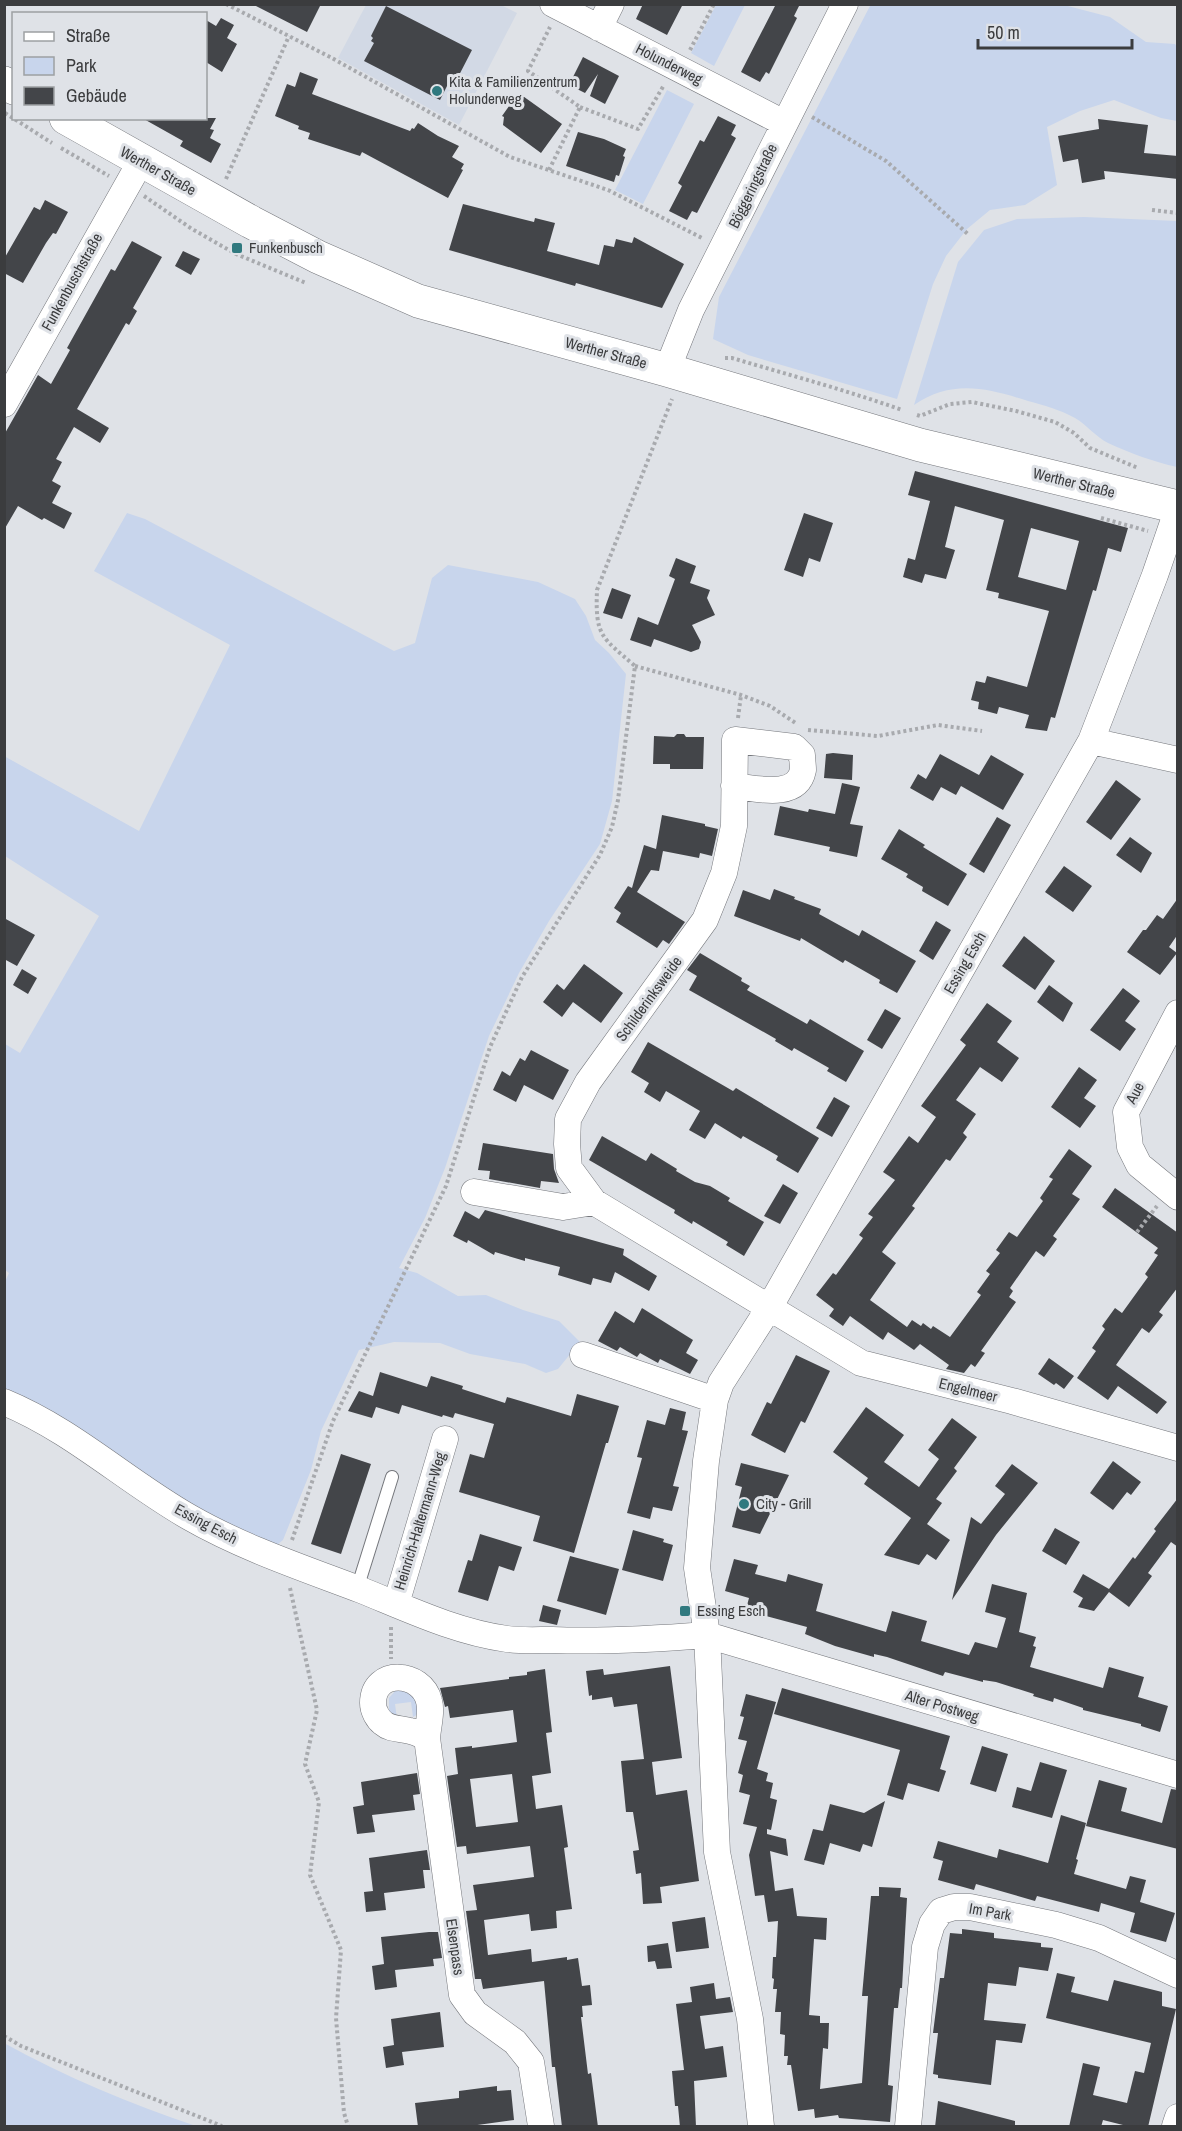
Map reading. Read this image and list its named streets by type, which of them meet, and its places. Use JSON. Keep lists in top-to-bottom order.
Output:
{
  "streets": {
    "main road": ["Werther Straße"],
    "street": [
      "Holunderweg",
      "Böggeringstraße",
      "Funkenbuschstraße",
      "Essing Esch",
      "Schilderinksweide",
      "Aue",
      "Engelmeer",
      "Heinrich-Haltermann-Weg",
      "Alter Postweg",
      "Im Park",
      "Elsenpass"
    ]
  },
  "crossings": [
    ["Holunderweg", "Böggeringstraße"],
    ["Werther Straße", "Böggeringstraße"],
    ["Werther Straße", "Funkenbuschstraße"],
    ["Werther Straße", "Essing Esch"],
    ["Essing Esch", "Schilderinksweide"],
    ["Essing Esch", "Engelmeer"],
    ["Essing Esch", "Heinrich-Haltermann-Weg"],
    ["Essing Esch", "Alter Postweg"],
    ["Schilderinksweide", "Engelmeer"]
  ],
  "places": {
    "other": ["Kita & Familienzentrum Holunderweg", "City - Grill"],
    "transit": ["Funkenbusch", "Essing Esch"]
  },
  "legend": ["Straße", "Park", "Gebäude"],
  "scale_bar": "50 m"
}
